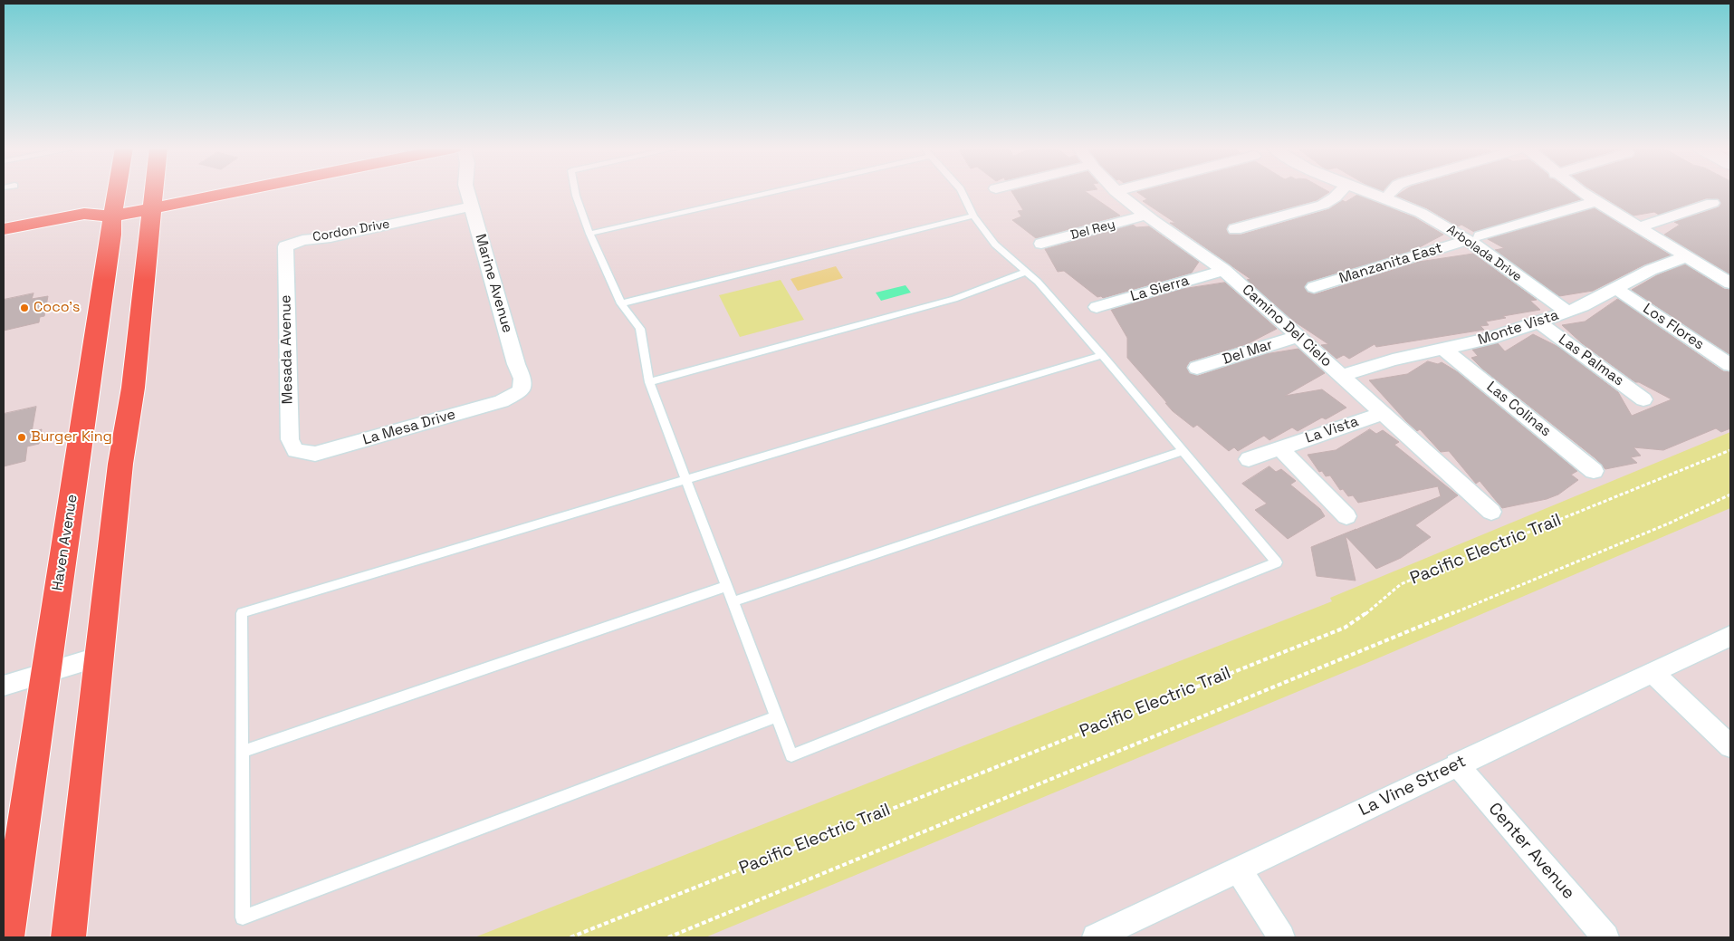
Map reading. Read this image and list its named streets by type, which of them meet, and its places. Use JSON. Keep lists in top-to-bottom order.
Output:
{
  "streets": {
    "main road": ["Haven Avenue"],
    "street": [
      "Del Rey",
      "Cordon Drive",
      "Arbolada Drive",
      "Manzanita East",
      "Marine Avenue",
      "La Sierra",
      "Camino Del Cielo",
      "Los Flores",
      "Monte Vista",
      "Mesada Avenue",
      "Del Mar",
      "Las Palmas",
      "Las Colinas",
      "La Mesa Drive",
      "La Vista",
      "La Vine Street",
      "Center Avenue"
    ],
    "path": ["Pacific Electric Trail"]
  },
  "crossings": [
    ["Del Rey", "Camino Del Cielo"],
    ["Cordon Drive", "Marine Avenue"],
    ["Cordon Drive", "Mesada Avenue"],
    ["Arbolada Drive", "Manzanita East"],
    ["Arbolada Drive", "Monte Vista"],
    ["Marine Avenue", "La Mesa Drive"],
    ["La Sierra", "Camino Del Cielo"],
    ["Camino Del Cielo", "Monte Vista"],
    ["Camino Del Cielo", "Del Mar"],
    ["Camino Del Cielo", "La Vista"],
    ["Los Flores", "Monte Vista"],
    ["Monte Vista", "Las Palmas"],
    ["Monte Vista", "Las Colinas"],
    ["Mesada Avenue", "La Mesa Drive"],
    ["La Vine Street", "Center Avenue"]
  ],
  "places": ["Coco's", "Burger King"]
}
